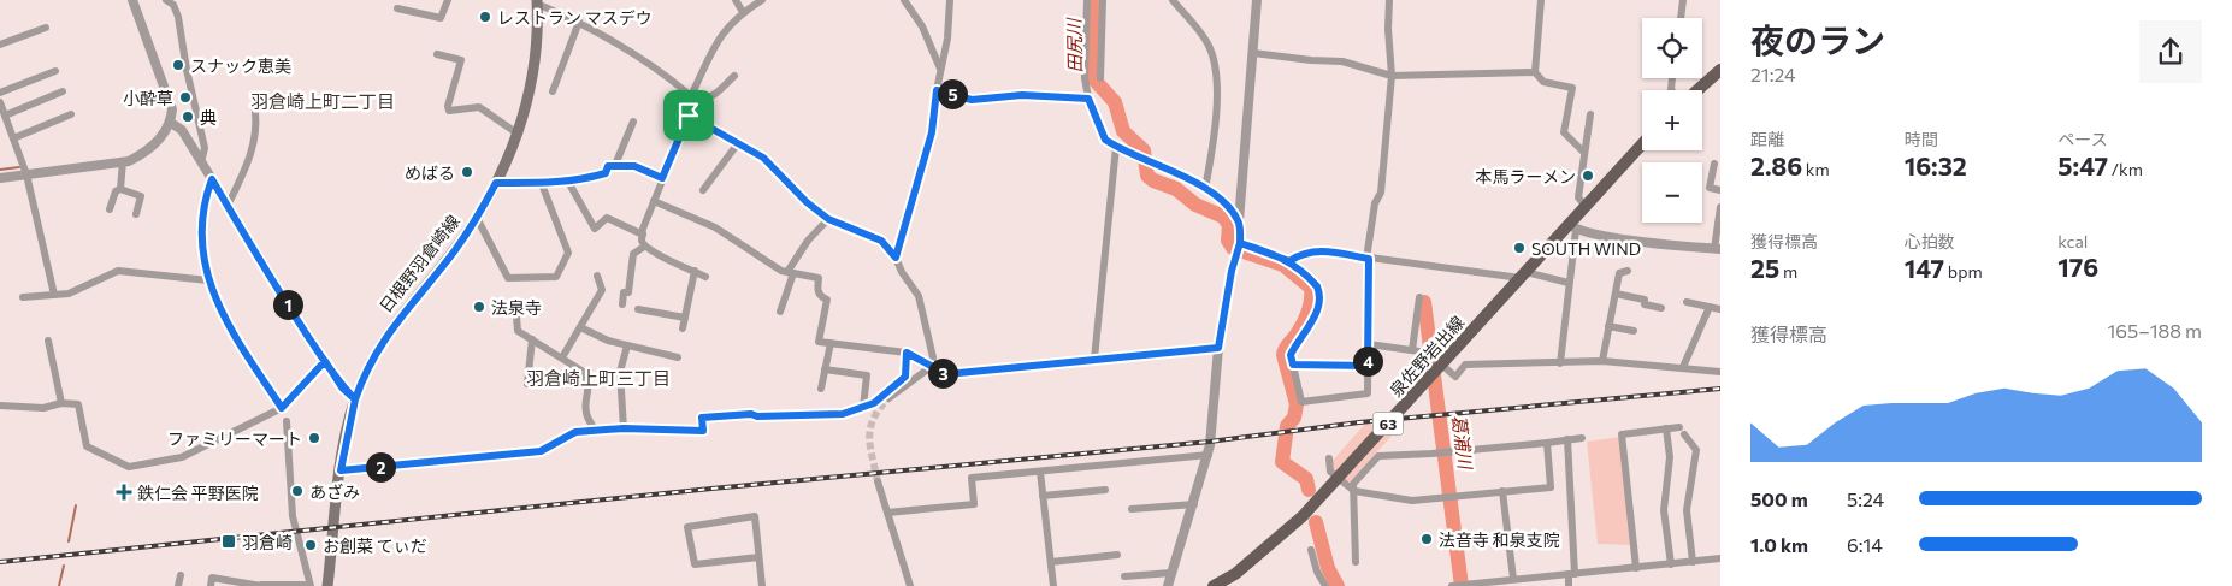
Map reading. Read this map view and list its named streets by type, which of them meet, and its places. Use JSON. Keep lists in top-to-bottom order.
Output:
{
  "streets": {
    "main road": ["日根野羽倉崎線", "泉佐野岩出線", "63"]
  },
  "districts": ["羽倉崎上町二丁目", "羽倉崎上町三丁目"],
  "water": ["田尻川", "葛浦川"],
  "places": {
    "other": [
      "レストラン マスデウ",
      "スナック恵美",
      "小酔草",
      "典",
      "めばる",
      "本馬ラーメン",
      "SOUTH WIND",
      "法泉寺",
      "ファミリーマート",
      "あざみ",
      "法音寺 和泉支院",
      "お創菜 てぃだ"
    ],
    "health": ["鉄仁会 平野医院"],
    "transit": ["羽倉崎"]
  },
  "page": {
    "heading": ["夜のラン", "21:24"],
    "map_buttons": ["+", "−"],
    "pins": [
      "5",
      "1",
      "4",
      "3",
      "2"
    ],
    "stats": [
      ["距離", "2.86 km"],
      ["時間", "16:32"],
      ["ペース", "5:47 /km"],
      ["獲得標高", "25 m"],
      ["心拍数", "147 bpm"],
      ["kcal", "176"]
    ],
    "chart": ["獲得標高", "165–188 m"],
    "list": [
      {
        "name": "500 m",
        "note": "5:24"
      },
      {
        "name": "1.0 km",
        "note": "6:14"
      }
    ]
  }
}
